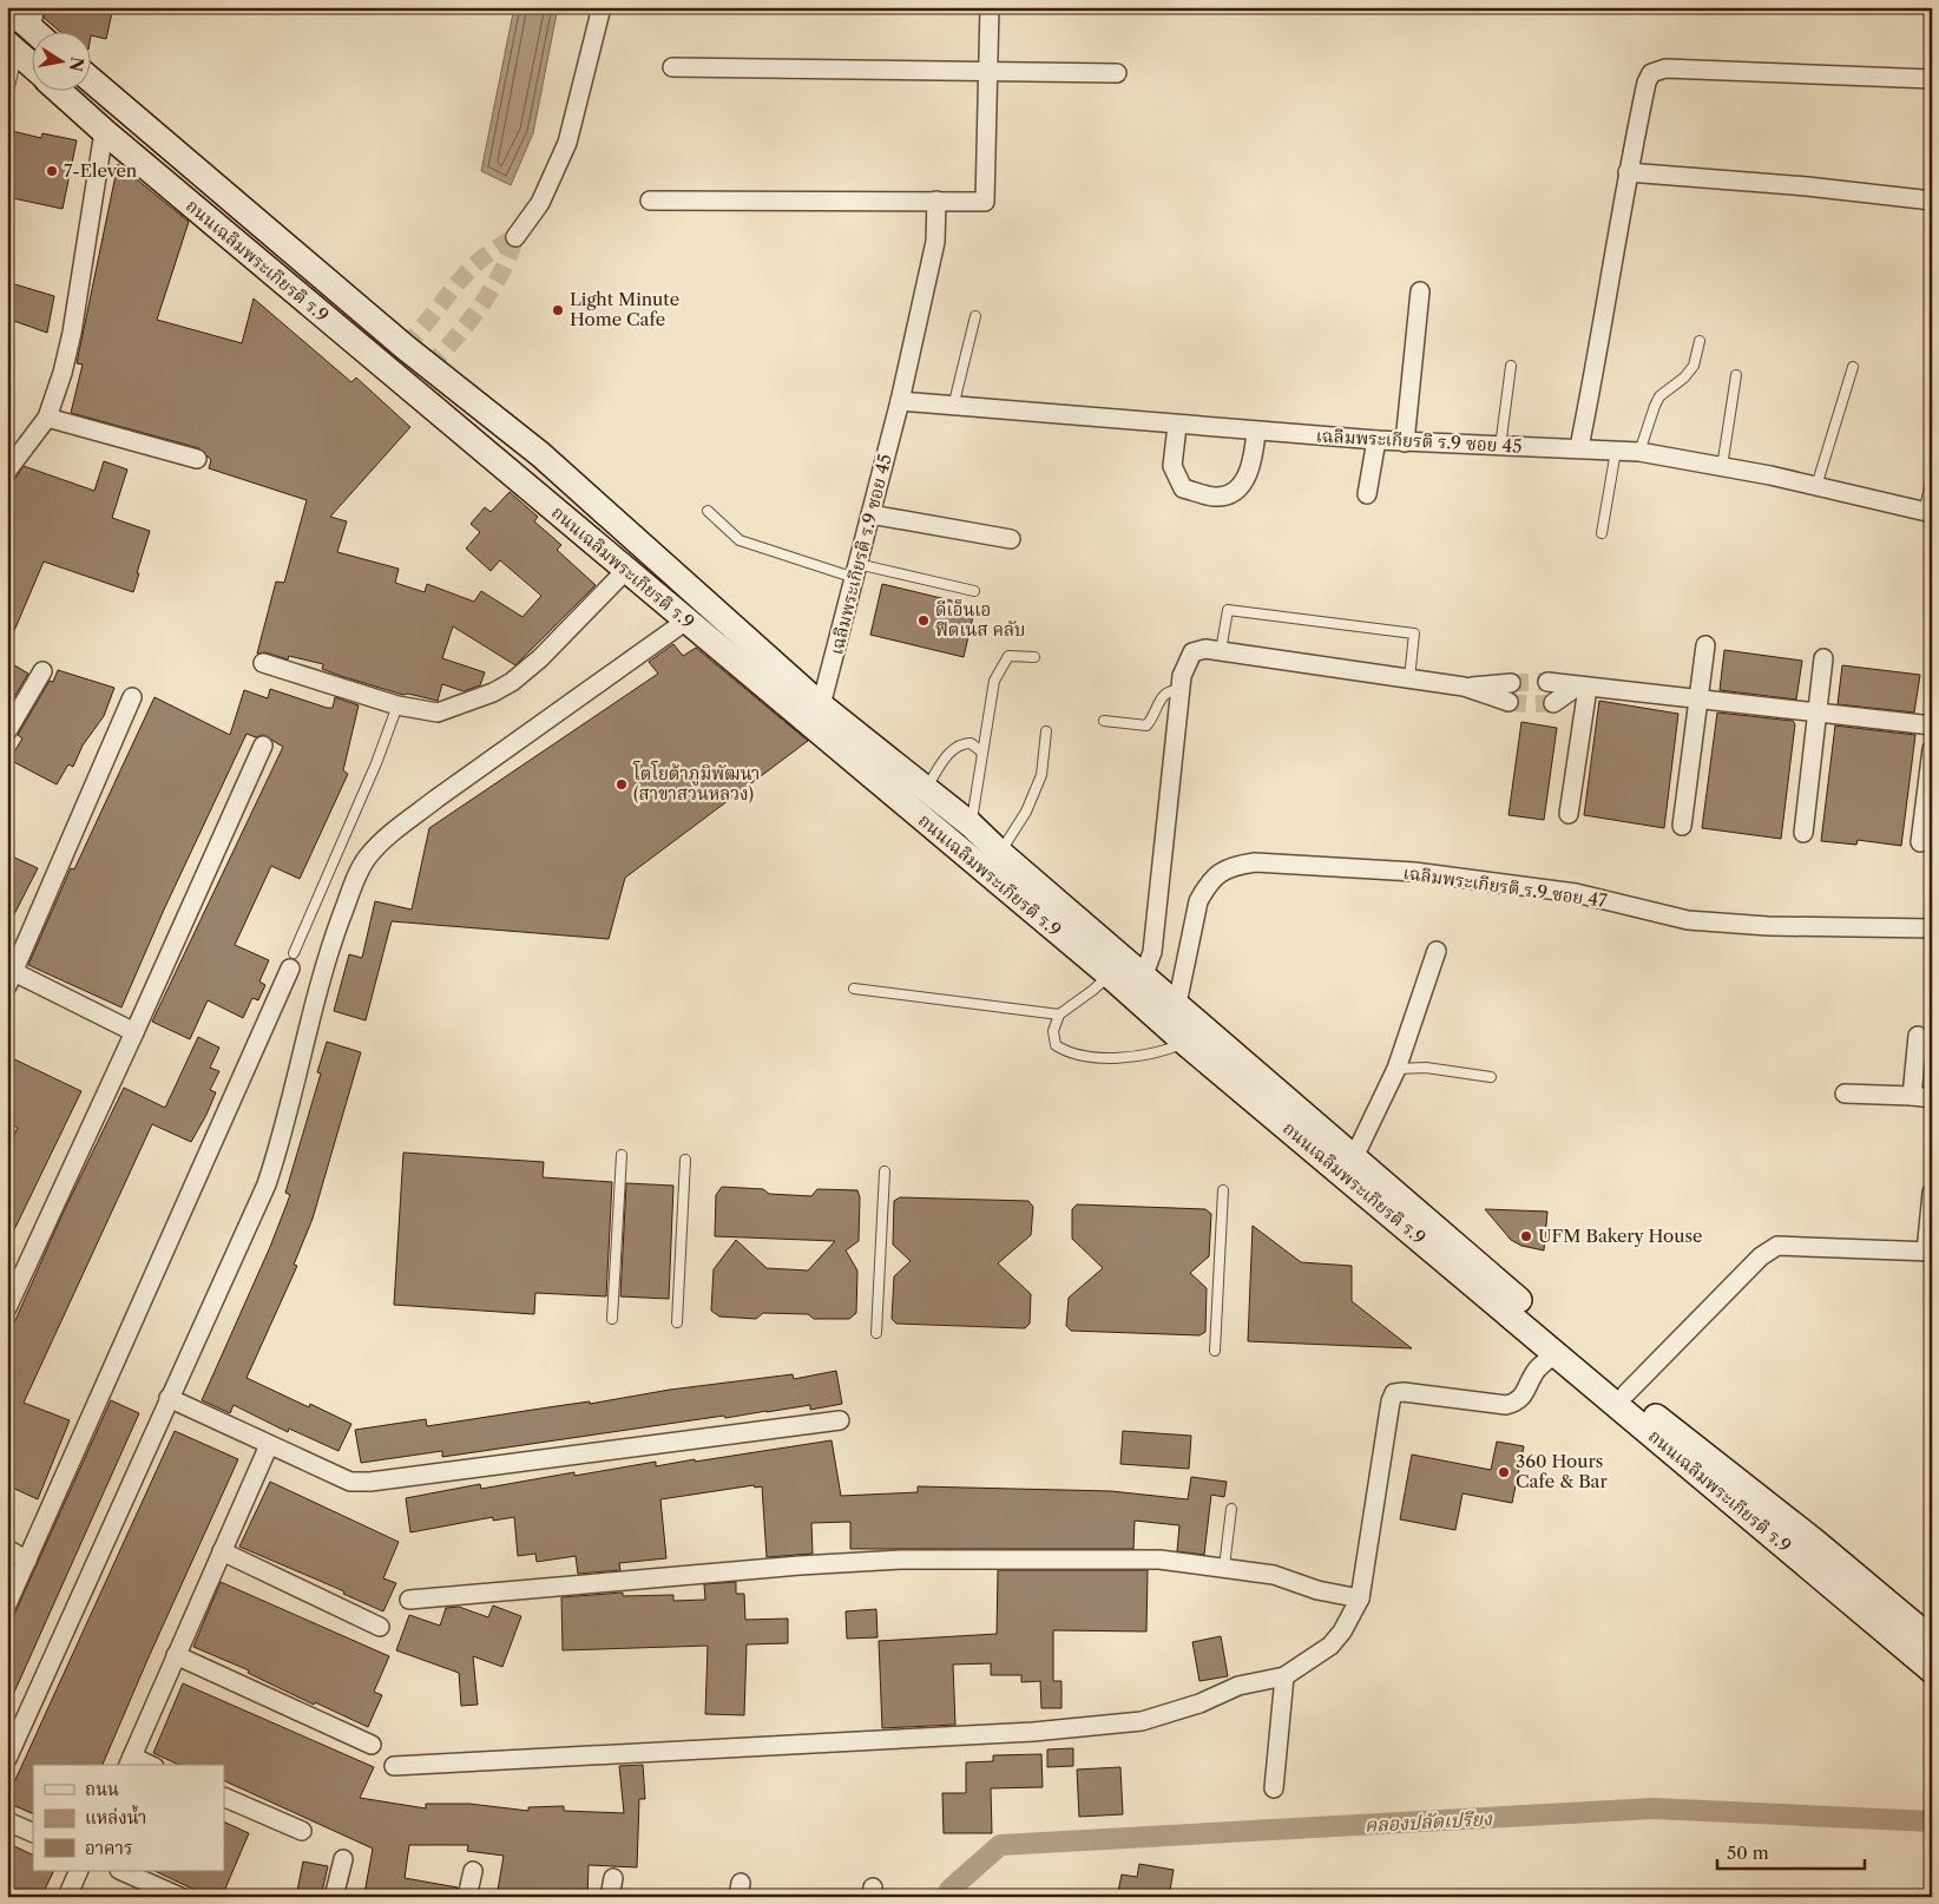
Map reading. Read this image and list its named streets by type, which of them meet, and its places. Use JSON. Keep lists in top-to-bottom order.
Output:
{
  "streets": {
    "main road": ["ถนนเฉลิมพระเกียรติ ร.9"],
    "street": ["เฉลิมพระเกียรติ ร.9 ซอย 45", "เฉลิมพระเกียรติ ร.9 ซอย 47"]
  },
  "crossings": [
    ["ถนนเฉลิมพระเกียรติ ร.9", "เฉลิมพระเกียรติ ร.9 ซอย 45"],
    ["ถนนเฉลิมพระเกียรติ ร.9", "เฉลิมพระเกียรติ ร.9 ซอย 47"]
  ],
  "water": ["คลองปลัดเปรียง"],
  "places": [
    "7-Eleven",
    "Light Minute Home Cafe",
    "ดีเอ็นเอ ฟิตเนส คลับ",
    "โตโยต้าภูมิพัฒนา (สาขาสวนหลวง)",
    "UFM Bakery House",
    "360 Hours Cafe & Bar"
  ],
  "legend": ["ถนน", "แหล่งน้ำ", "อาคาร"],
  "scale_bar": "50 m",
  "north": "right"
}
